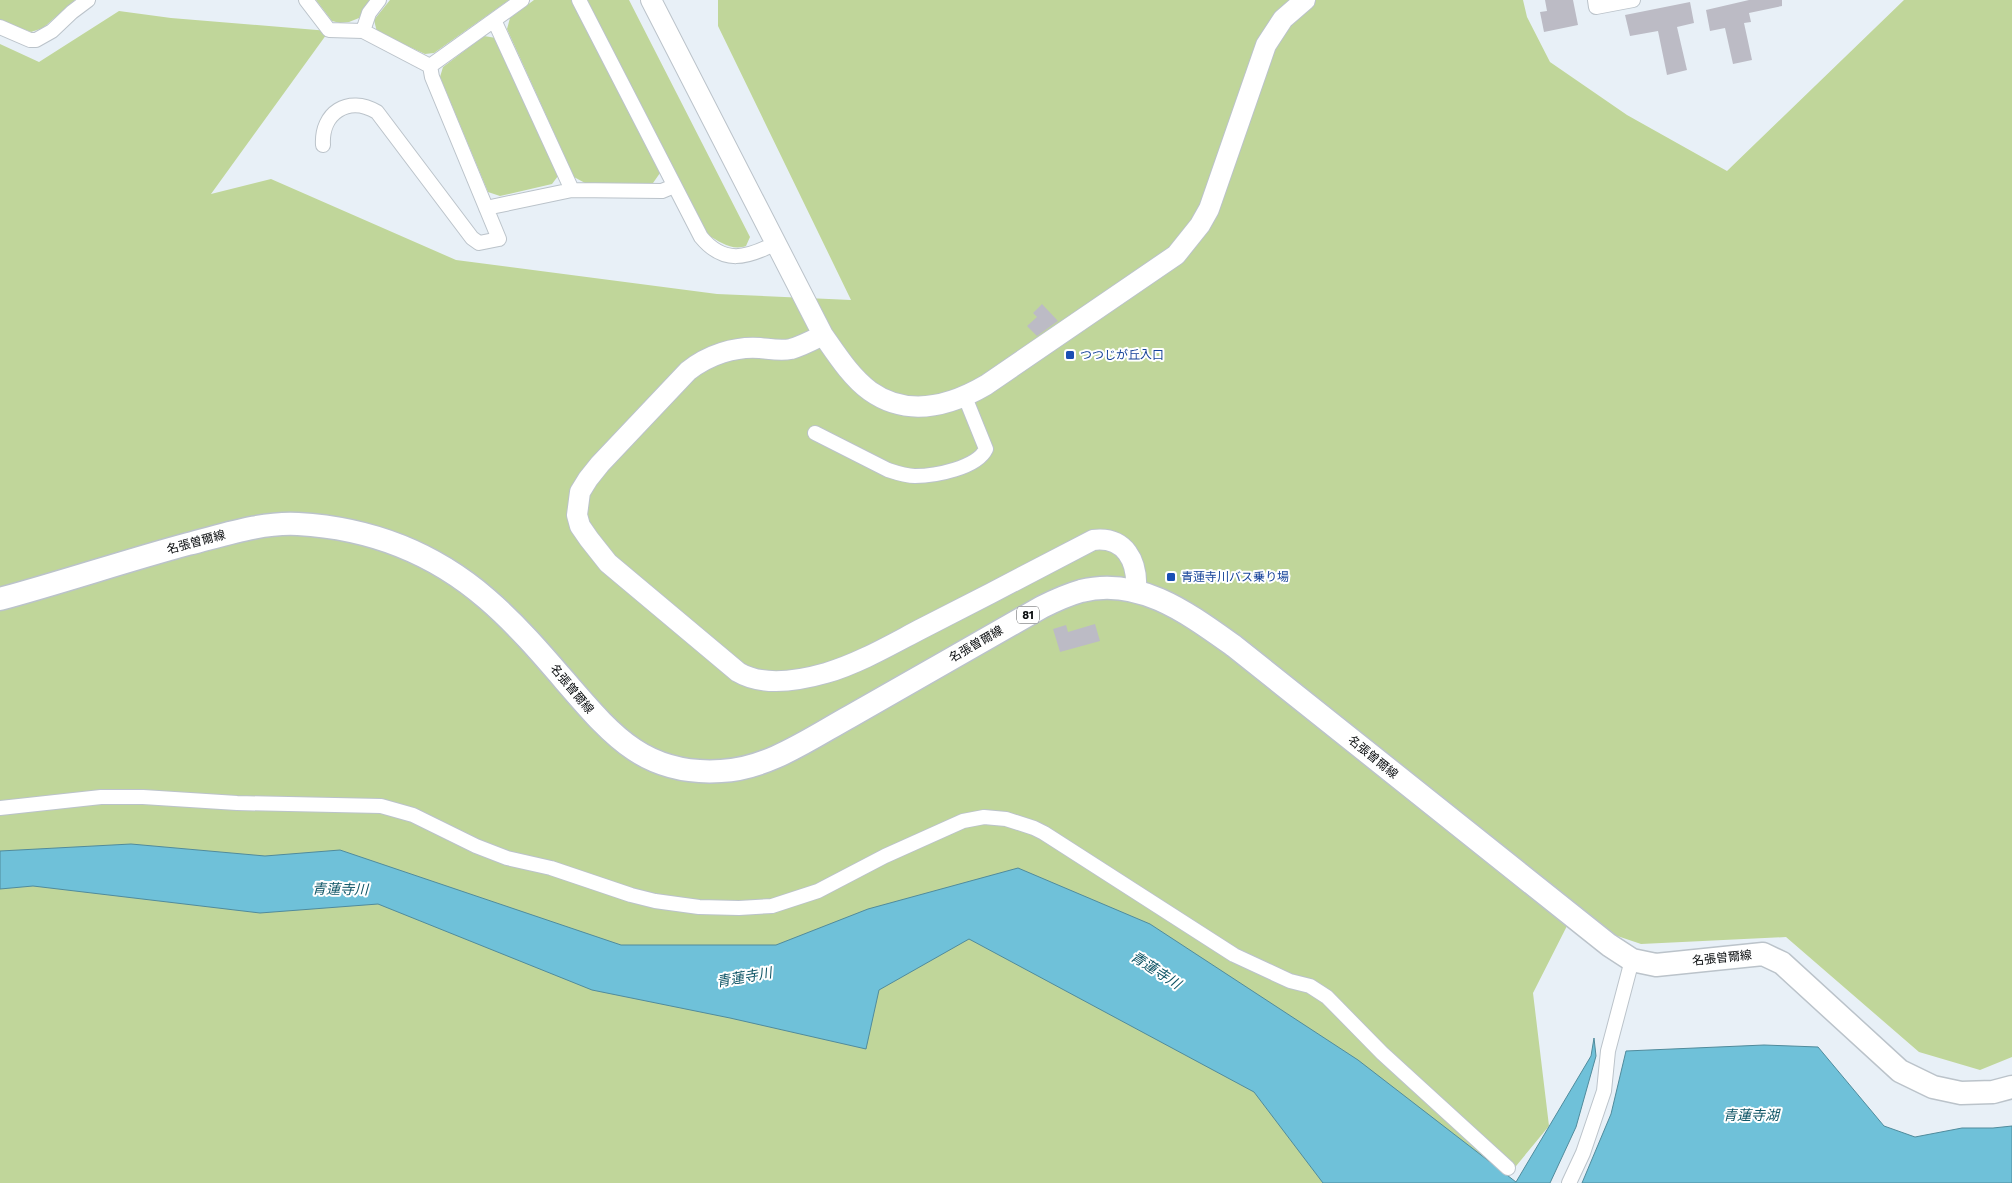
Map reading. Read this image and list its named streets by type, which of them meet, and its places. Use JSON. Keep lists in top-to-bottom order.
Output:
{
  "streets": {
    "main road": ["名張曽爾線", "81"]
  },
  "water": ["青蓮寺川", "青蓮寺湖"],
  "places": {
    "transit": ["つつじが丘入口", "青蓮寺川バス乗り場"]
  }
}
